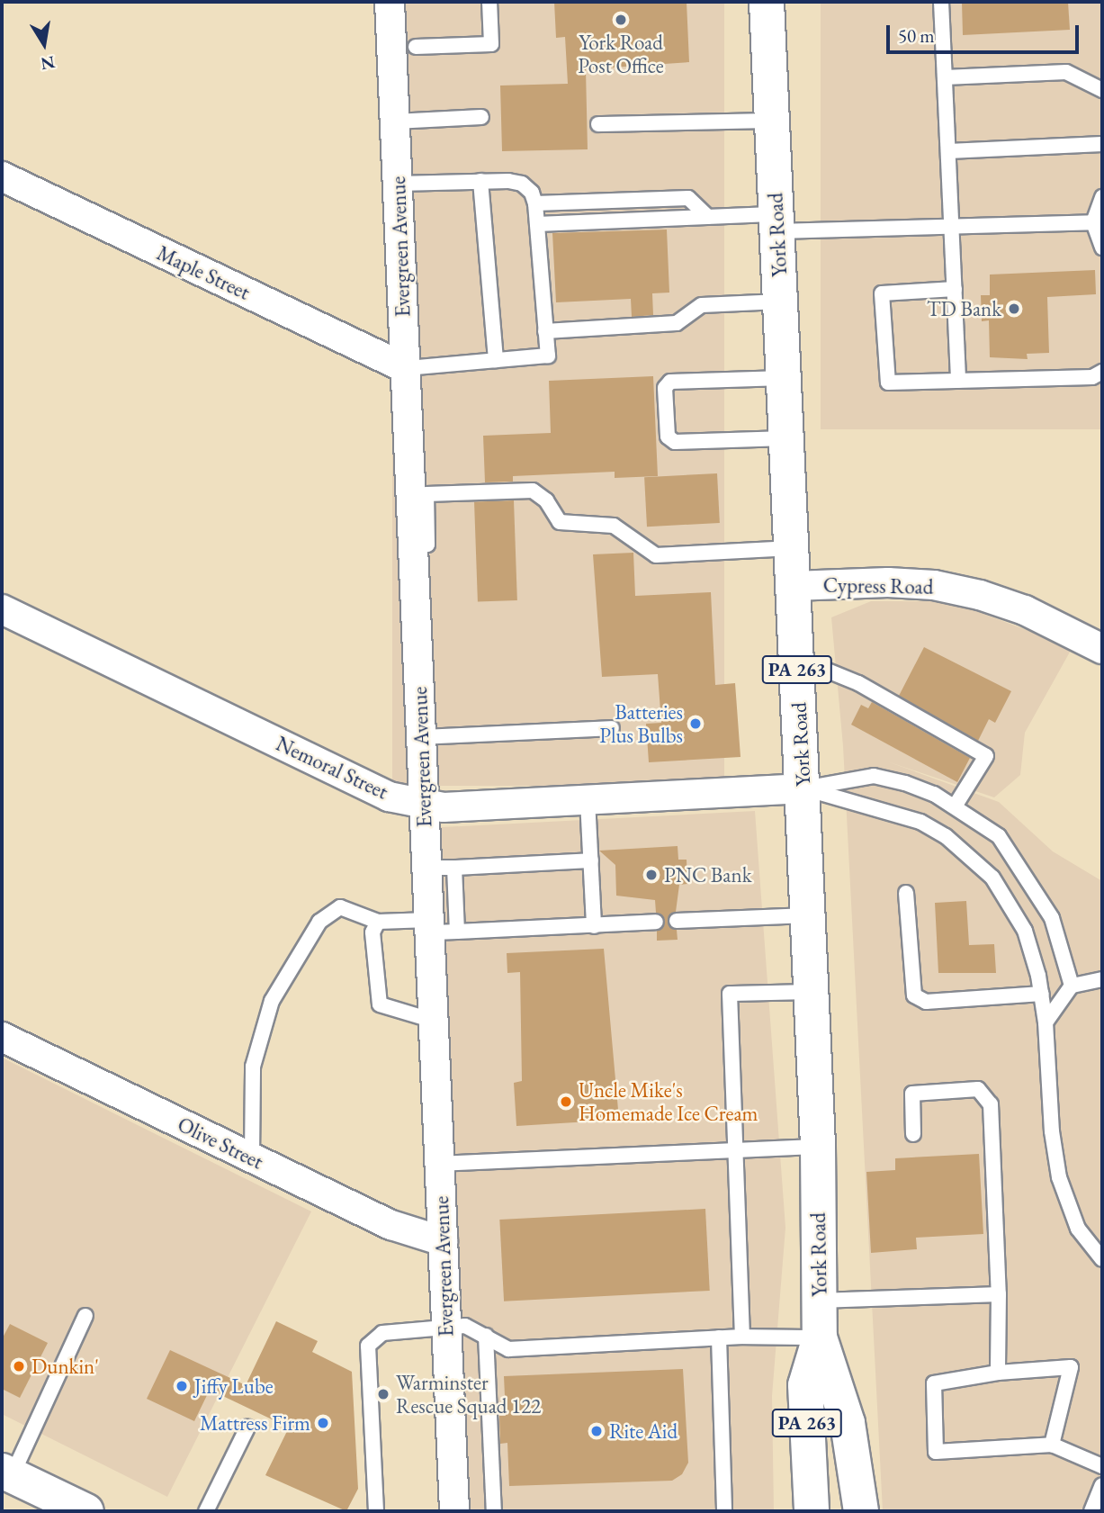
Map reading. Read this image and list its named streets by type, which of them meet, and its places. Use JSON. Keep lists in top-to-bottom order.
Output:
{
  "streets": {
    "main road": ["York Road", "PA 263"],
    "street": [
      "Evergreen Avenue",
      "Maple Street",
      "Cypress Road",
      "Nemoral Street",
      "Olive Street"
    ]
  },
  "crossings": [
    ["York Road", "Cypress Road"],
    ["York Road", "Nemoral Street"],
    ["Evergreen Avenue", "Maple Street"],
    ["Evergreen Avenue", "Nemoral Street"],
    ["Evergreen Avenue", "Olive Street"]
  ],
  "places": [
    "York Road Post Office",
    "TD Bank",
    "Batteries Plus Bulbs",
    "PNC Bank",
    "Uncle Mike's Homemade Ice Cream",
    "Dunkin'",
    "Jiffy Lube",
    "Warminster Rescue Squad 122",
    "Mattress Firm",
    "Rite Aid"
  ],
  "scale_bar": "50 m",
  "north": "bottom"
}
